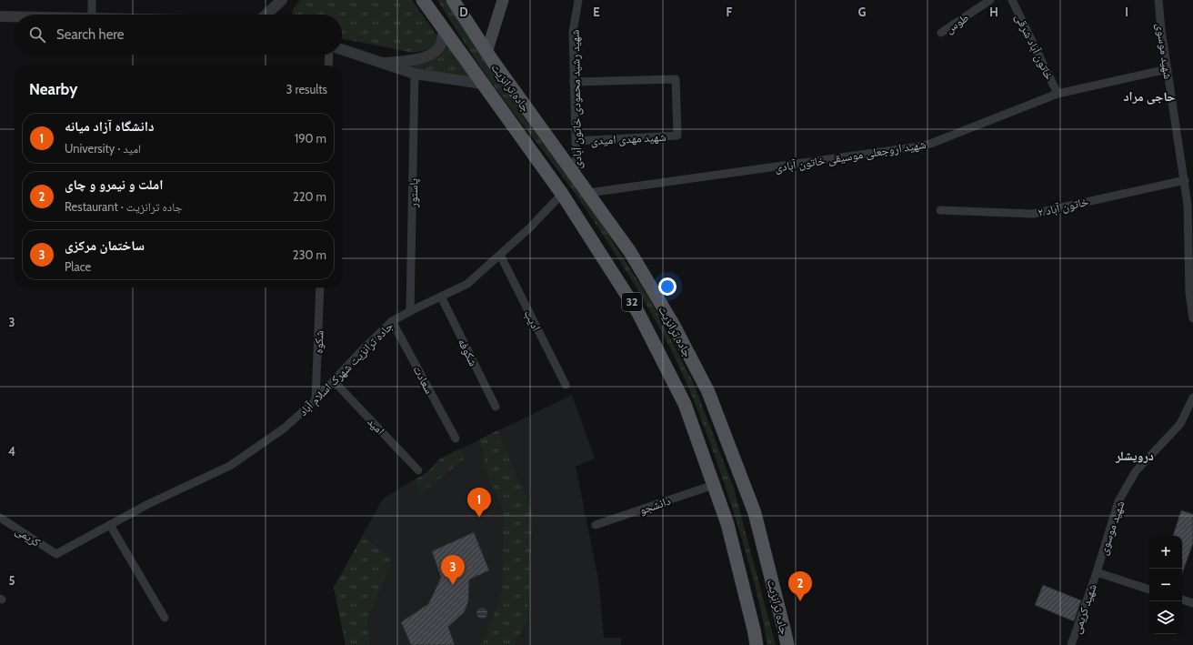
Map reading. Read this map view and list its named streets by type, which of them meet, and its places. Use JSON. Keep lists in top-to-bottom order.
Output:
{
  "streets": {
    "main road": ["جاده ترانزیت", "32"],
    "street": [
      "طوس",
      "خاتون آباد شرقی",
      "شهید موسوی",
      "شهید رشید محمودی خاتون آبادی",
      "شهید مهدی امیدی",
      "شهید اروجعلی موسیقی خاتون آبادی",
      "پاستور",
      "خاتون آباد ۲",
      "ادیب",
      "شکوه",
      "شکوفه",
      "جاده ترانزیت شهرک اسلام آباد",
      "سعادت",
      "امید",
      "دانشجو",
      "کریمی",
      "شهید کریمی"
    ]
  },
  "crossings": [
    ["خاتون آباد شرقی", "شهید اروجعلی موسیقی خاتون آبادی"],
    ["شهید موسوی", "شهید اروجعلی موسیقی خاتون آبادی"],
    ["شهید موسوی", "خاتون آباد ۲"],
    ["شهید موسوی", "شهید کریمی"],
    ["جاده ترانزیت", "شهید رشید محمودی خاتون آبادی"],
    ["جاده ترانزیت", "شهید اروجعلی موسیقی خاتون آبادی"],
    ["جاده ترانزیت", "جاده ترانزیت شهرک اسلام آباد"],
    ["جاده ترانزیت", "دانشجو"],
    ["شهید رشید محمودی خاتون آبادی", "شهید مهدی امیدی"],
    ["پاستور", "جاده ترانزیت شهرک اسلام آباد"],
    ["ادیب", "جاده ترانزیت شهرک اسلام آباد"],
    ["شکوه", "جاده ترانزیت شهرک اسلام آباد"],
    ["شکوفه", "جاده ترانزیت شهرک اسلام آباد"],
    ["جاده ترانزیت شهرک اسلام آباد", "سعادت"],
    ["جاده ترانزیت شهرک اسلام آباد", "امید"],
    ["جاده ترانزیت شهرک اسلام آباد", "کریمی"]
  ],
  "districts": ["حاجی مراد", "درویشلر"],
  "page": {
    "search": "Search here",
    "heading": ["Nearby", "3 results"],
    "list": [
      {
        "mark": "1",
        "name": "دانشگاه آزاد میانه",
        "note": "University · امید",
        "value": "190 m"
      },
      {
        "mark": "2",
        "name": "املت و نیمرو و چای",
        "note": "Restaurant · جاده ترانزیت",
        "value": "220 m"
      },
      {
        "mark": "3",
        "name": "ساختمان مرکزی",
        "note": "Place",
        "value": "230 m"
      }
    ],
    "pins": ["1", "3", "2"],
    "map_buttons": ["+", "−"]
  },
  "grid": {
    "columns": [
      "D",
      "E",
      "F",
      "G",
      "H",
      "I"
    ],
    "rows": ["3", "4", "5"]
  }
}
